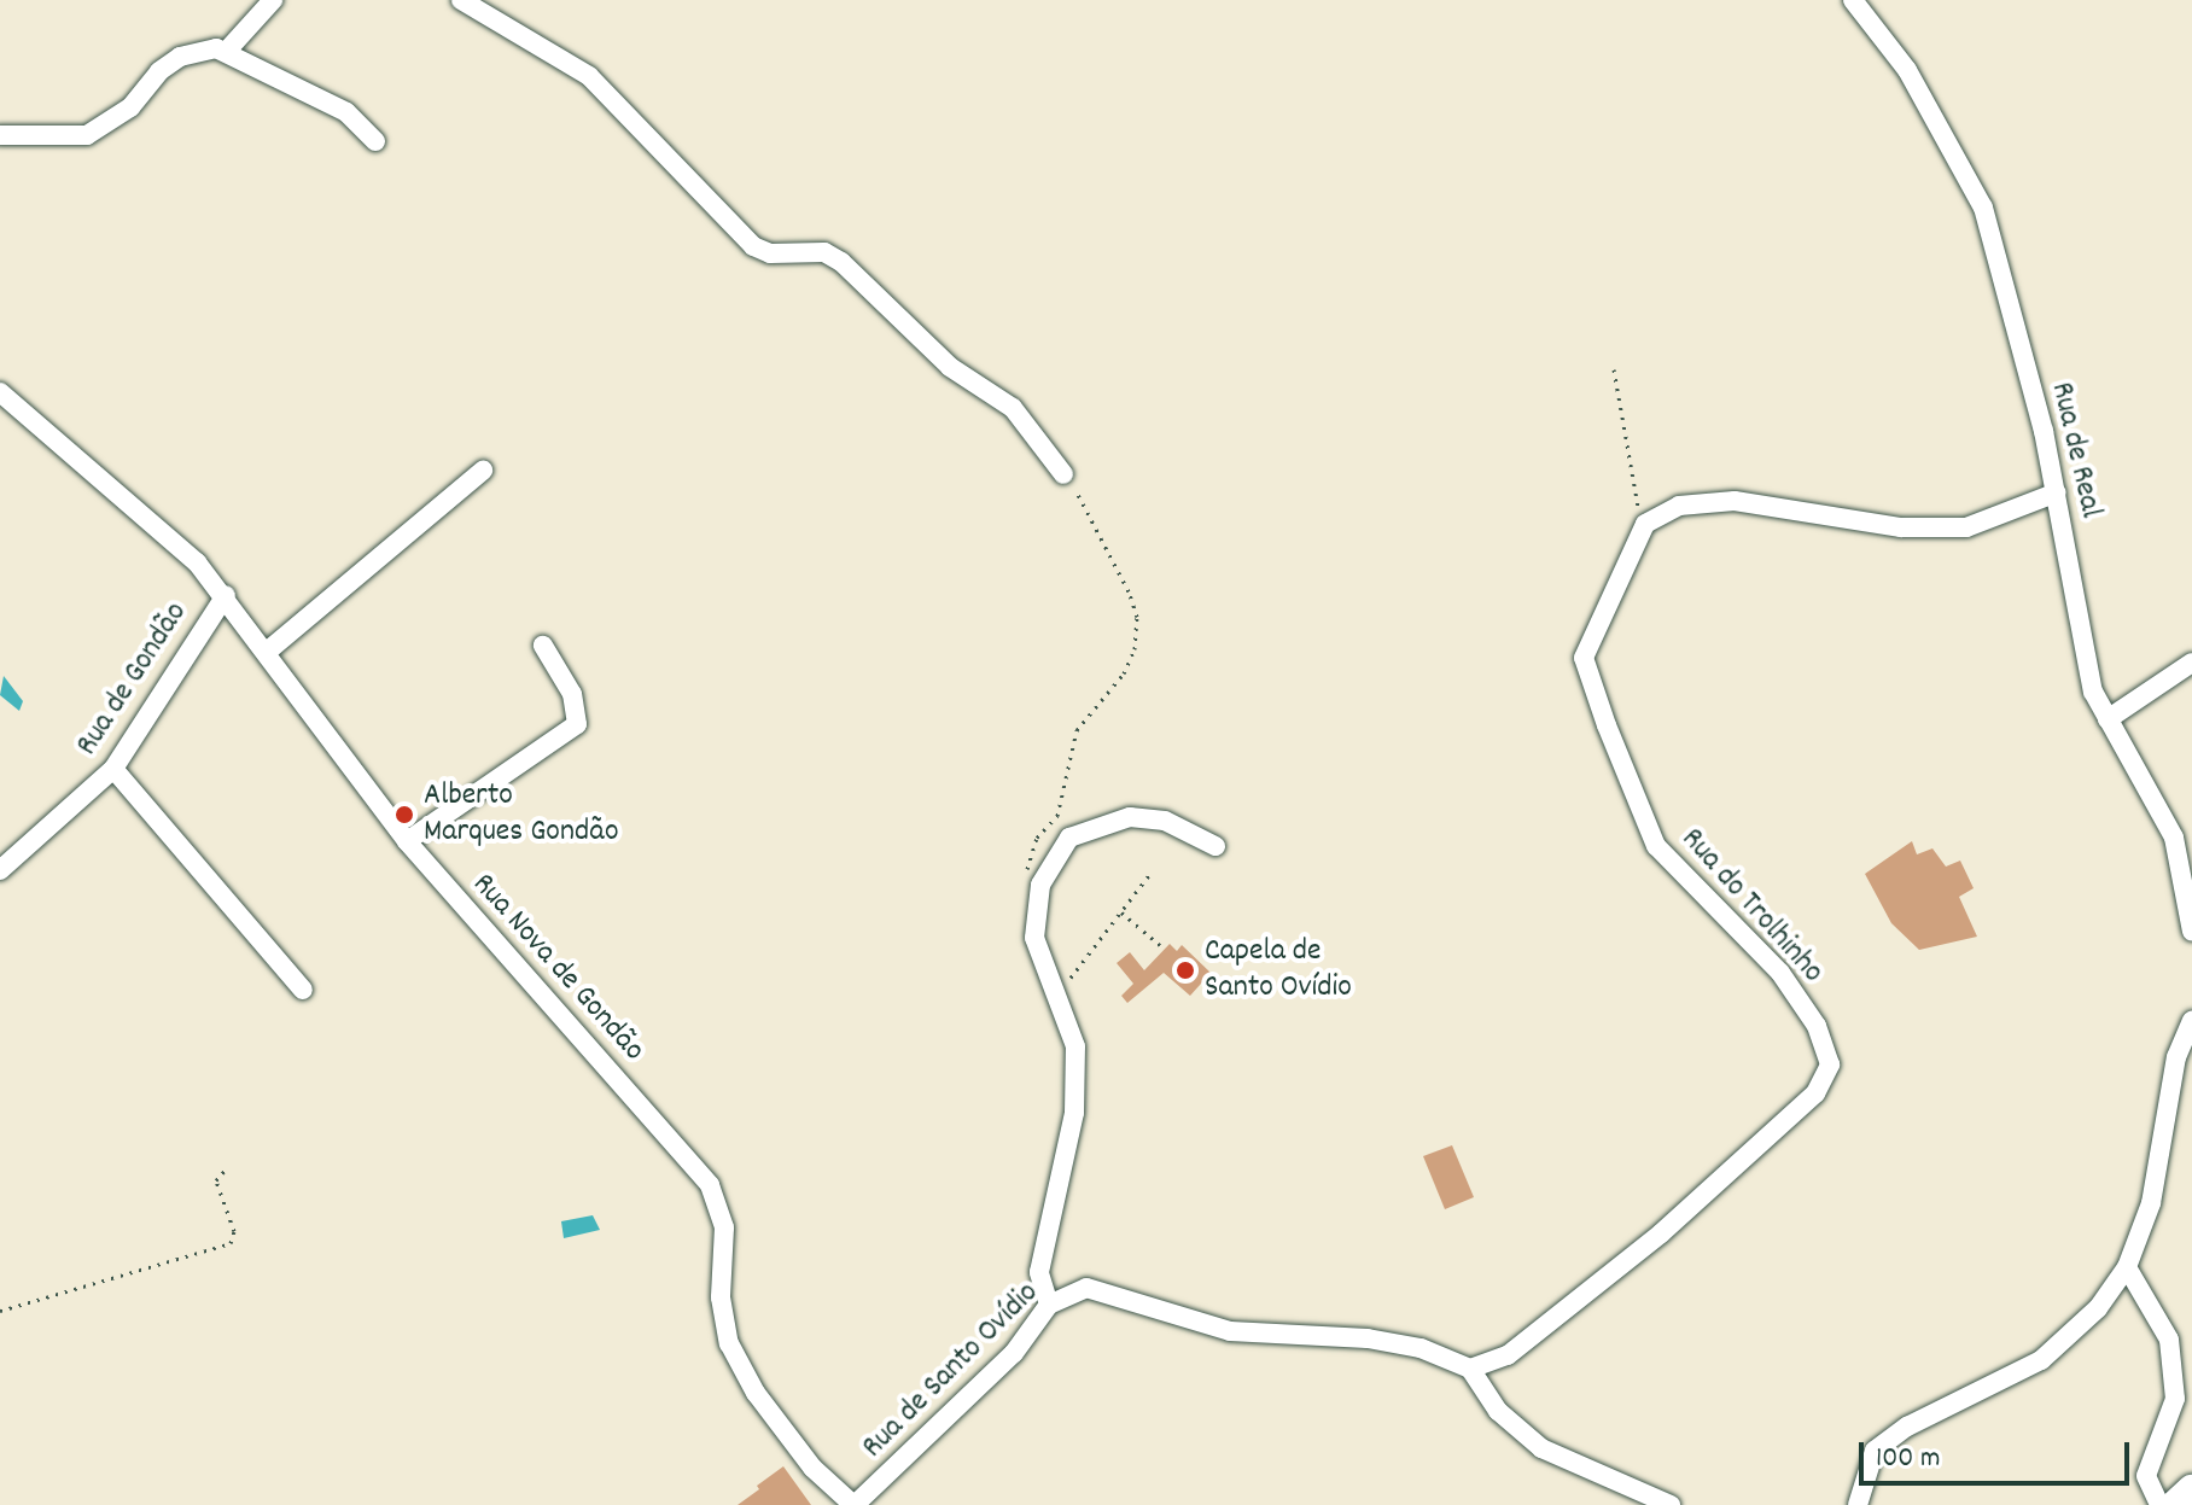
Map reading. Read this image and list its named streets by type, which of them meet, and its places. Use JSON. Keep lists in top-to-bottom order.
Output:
{
  "streets": {
    "street": [
      "Rua de Real",
      "Rua de Gondão",
      "Rua do Trolhinho",
      "Rua Nova de Gondão",
      "Rua de Santo Ovídio"
    ]
  },
  "crossings": [
    ["Rua de Gondão", "Rua Nova de Gondão"],
    ["Rua do Trolhinho", "Rua de Santo Ovídio"],
    ["Rua Nova de Gondão", "Rua de Santo Ovídio"]
  ],
  "places": ["Alberto Marques Gondão", "Capela de Santo Ovídio"],
  "scale_bar": "100 m"
}
